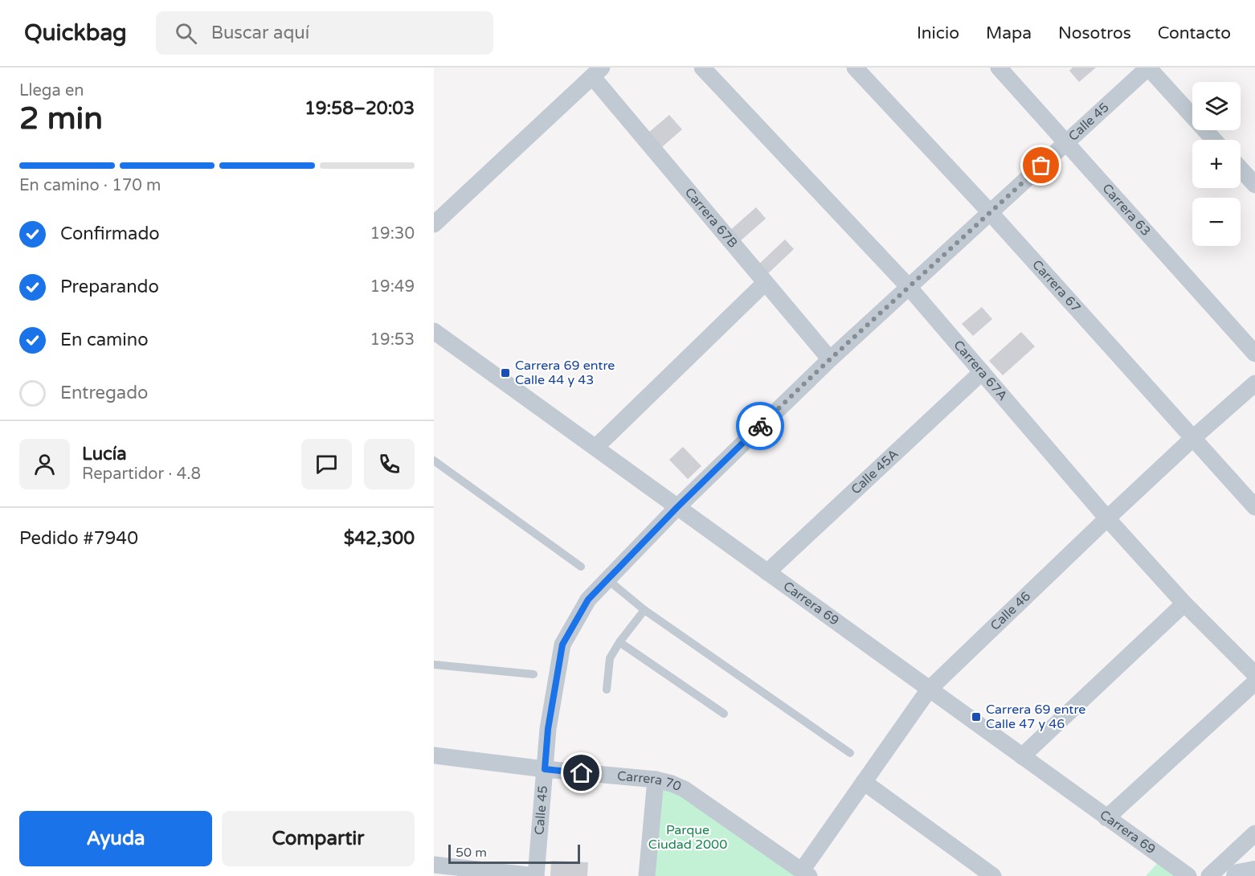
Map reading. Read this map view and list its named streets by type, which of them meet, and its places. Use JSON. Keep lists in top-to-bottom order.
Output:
{
  "streets": {
    "street": [
      "Calle 45",
      "Carrera 63",
      "Carrera 67B",
      "Carrera 67",
      "Carrera 67A",
      "Calle 45A",
      "Carrera 69",
      "Calle 46",
      "Carrera 70"
    ]
  },
  "crossings": [
    ["Calle 45", "Carrera 63"],
    ["Calle 45", "Carrera 67B"],
    ["Calle 45", "Carrera 67"],
    ["Calle 45", "Carrera 67A"],
    ["Calle 45", "Carrera 69"],
    ["Calle 45", "Carrera 70"],
    ["Carrera 67", "Calle 46"],
    ["Carrera 67A", "Calle 45A"],
    ["Carrera 67A", "Calle 46"],
    ["Calle 45A", "Carrera 69"],
    ["Carrera 69", "Calle 46"],
    ["Calle 46", "Carrera 70"]
  ],
  "parks": ["Parque Ciudad 2000"],
  "places": {
    "transit": ["Carrera 69 entre Calle 44 y 43", "Carrera 69 entre Calle 47 y 46"]
  },
  "scale_bar": "50 m",
  "page": {
    "header": "Quickbag",
    "search": "Buscar aquí",
    "nav": [
      "Inicio",
      "Mapa",
      "Nosotros",
      "Contacto"
    ],
    "heading": ["2 min", "Llega en", "19:58–20:03"],
    "panel": [
      "Lucía",
      "Repartidor · 4.8",
      "Pedido #7940",
      "$42,300"
    ],
    "map_buttons": ["+", "−"],
    "bar": "En camino · 170 m",
    "list": [
      ["Confirmado", "19:30"],
      ["Preparando", "19:49"],
      ["En camino", "19:53"],
      "Entregado"
    ],
    "buttons": ["Ayuda", "Compartir"],
    "scale": "50 m"
  }
}
